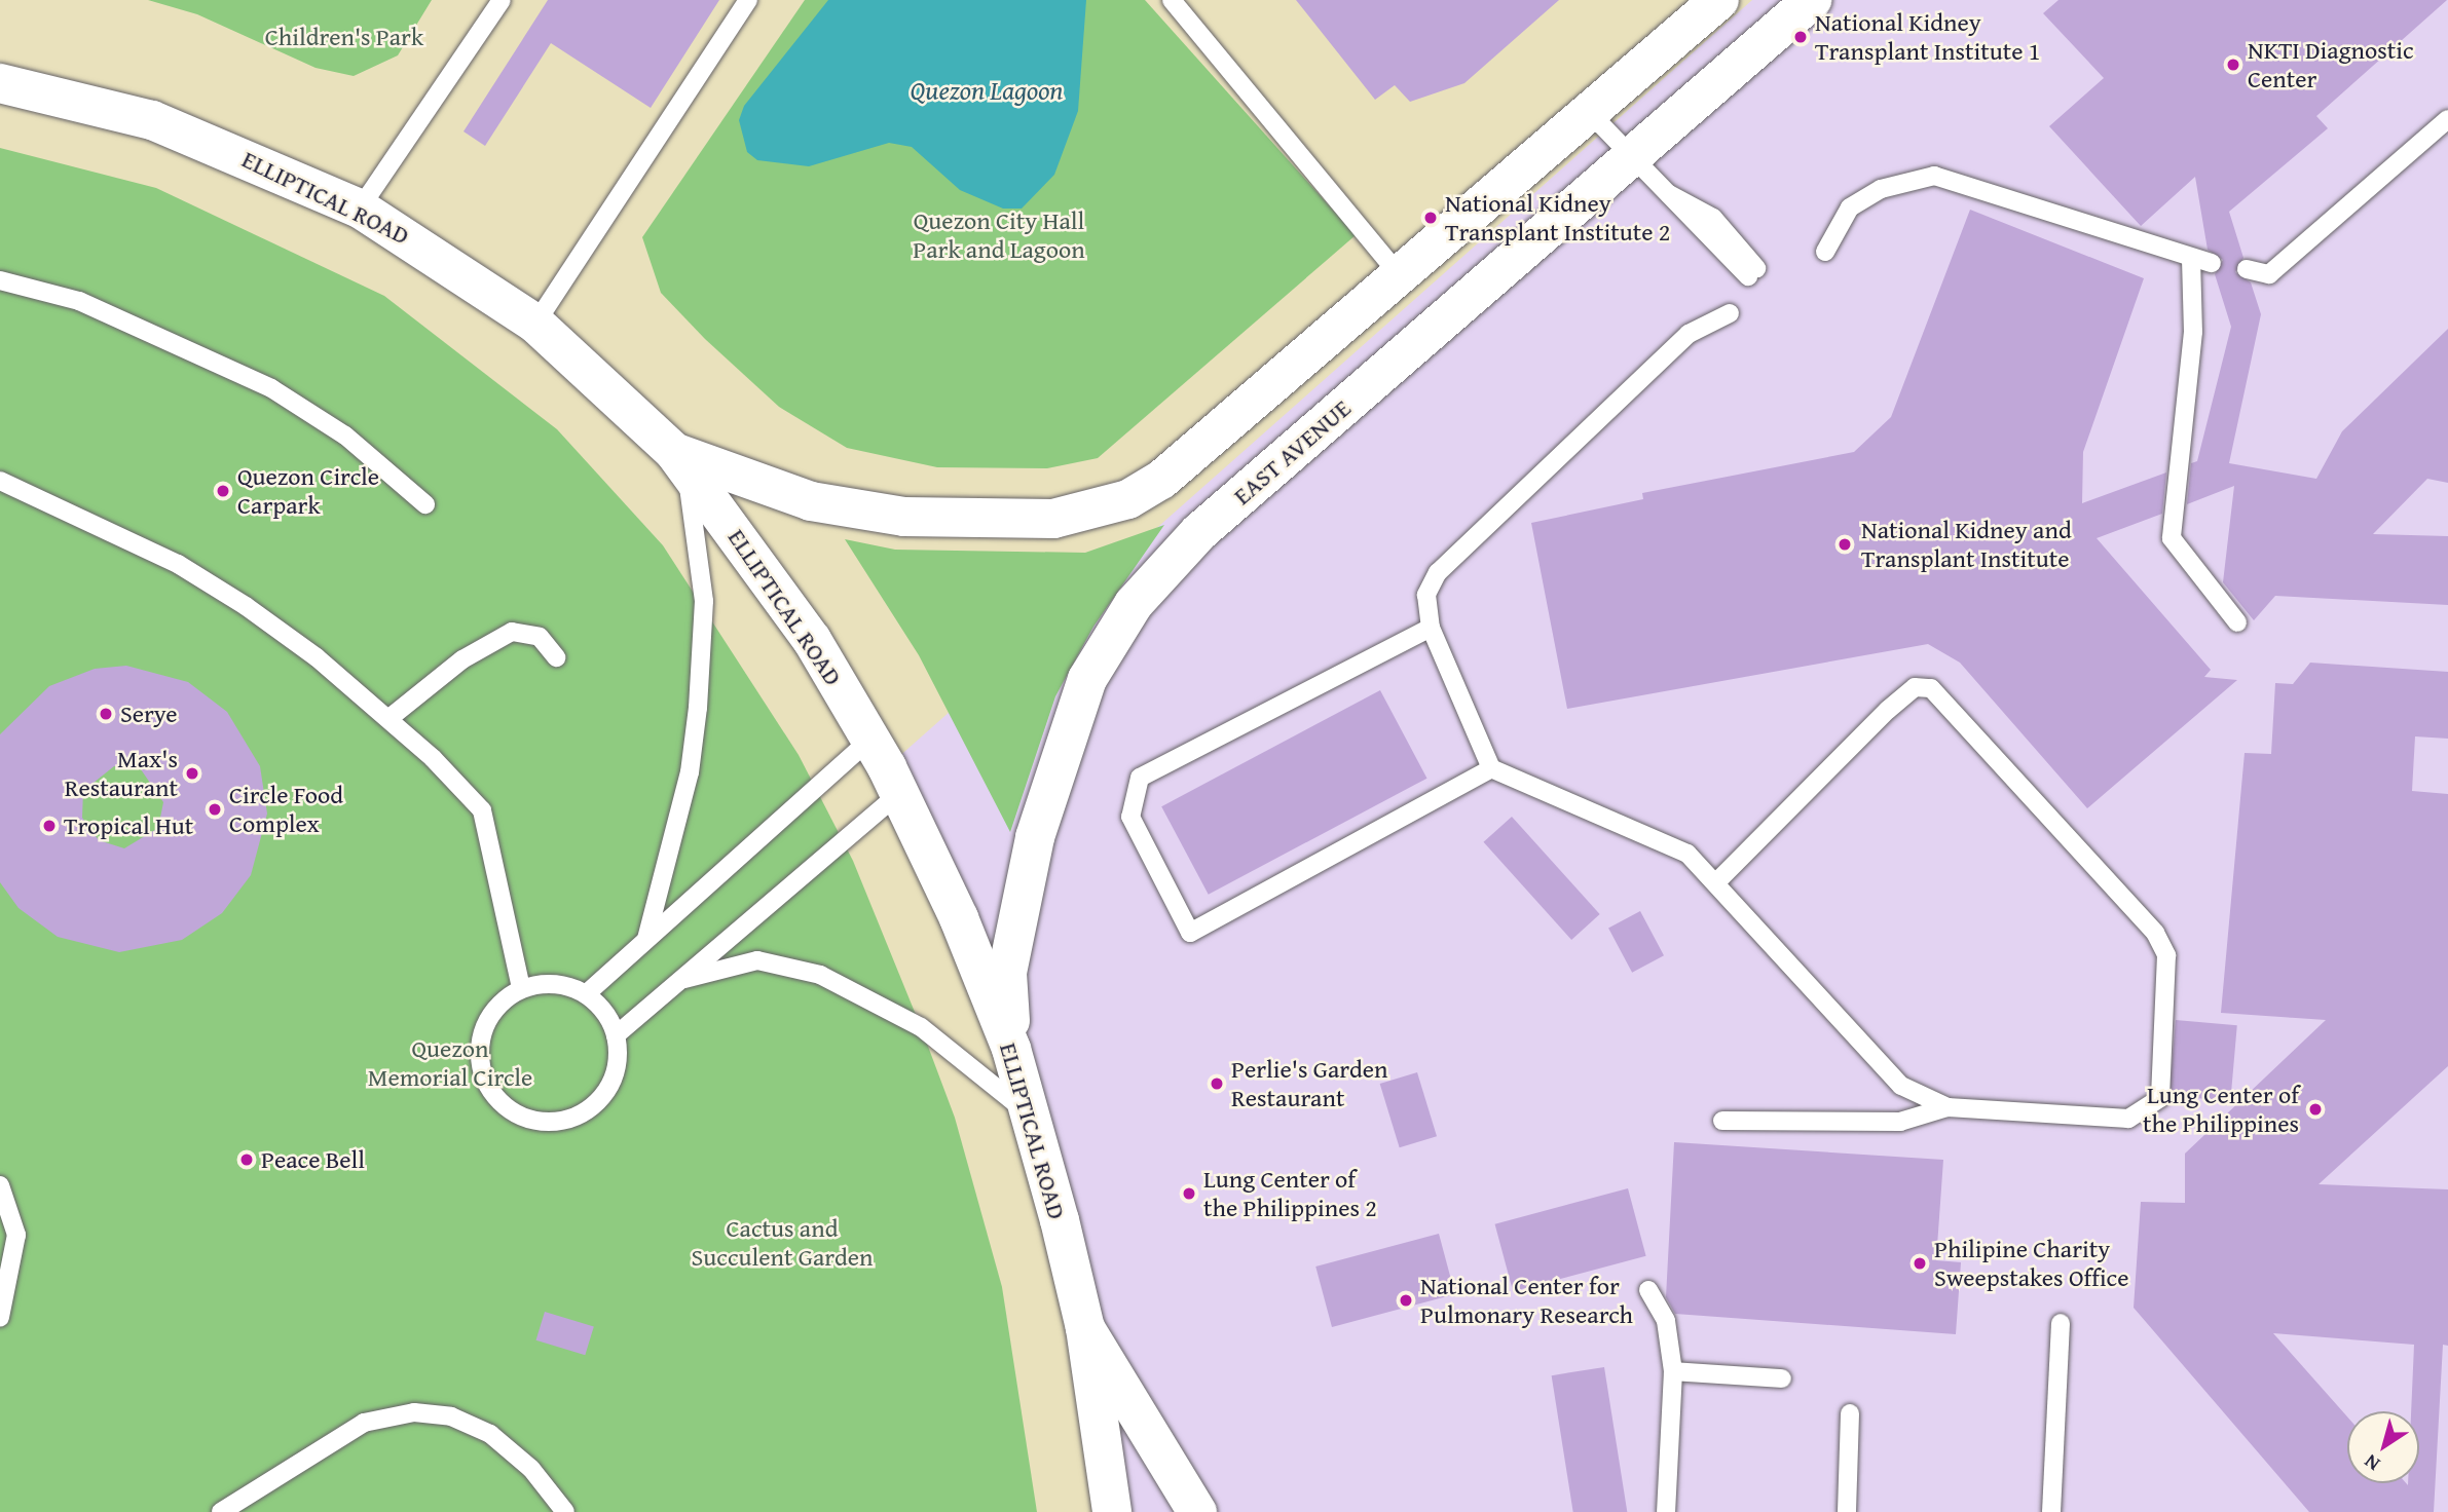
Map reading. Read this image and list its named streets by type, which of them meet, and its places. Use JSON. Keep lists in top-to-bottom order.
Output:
{
  "streets": {
    "main road": ["ELLIPTICAL ROAD", "EAST AVENUE"]
  },
  "crossings": [
    ["ELLIPTICAL ROAD", "EAST AVENUE"]
  ],
  "water": ["Quezon Lagoon"],
  "parks": [
    "Children's Park",
    "Quezon City Hall Park and Lagoon",
    "Quezon Memorial Circle",
    "Cactus and Succulent Garden"
  ],
  "places": [
    "National Kidney Transplant Institute 1",
    "NKTI Diagnostic Center",
    "National Kidney Transplant Institute 2",
    "Quezon Circle Carpark",
    "National Kidney and Transplant Institute",
    "Serye",
    "Max's Restaurant",
    "Circle Food Complex",
    "Tropical Hut",
    "Perlie's Garden Restaurant",
    "Lung Center of the Philippines",
    "Peace Bell",
    "Lung Center of the Philippines 2",
    "Philipine Charity Sweepstakes Office",
    "National Center for Pulmonary Research"
  ],
  "north": "bottom left"
}
